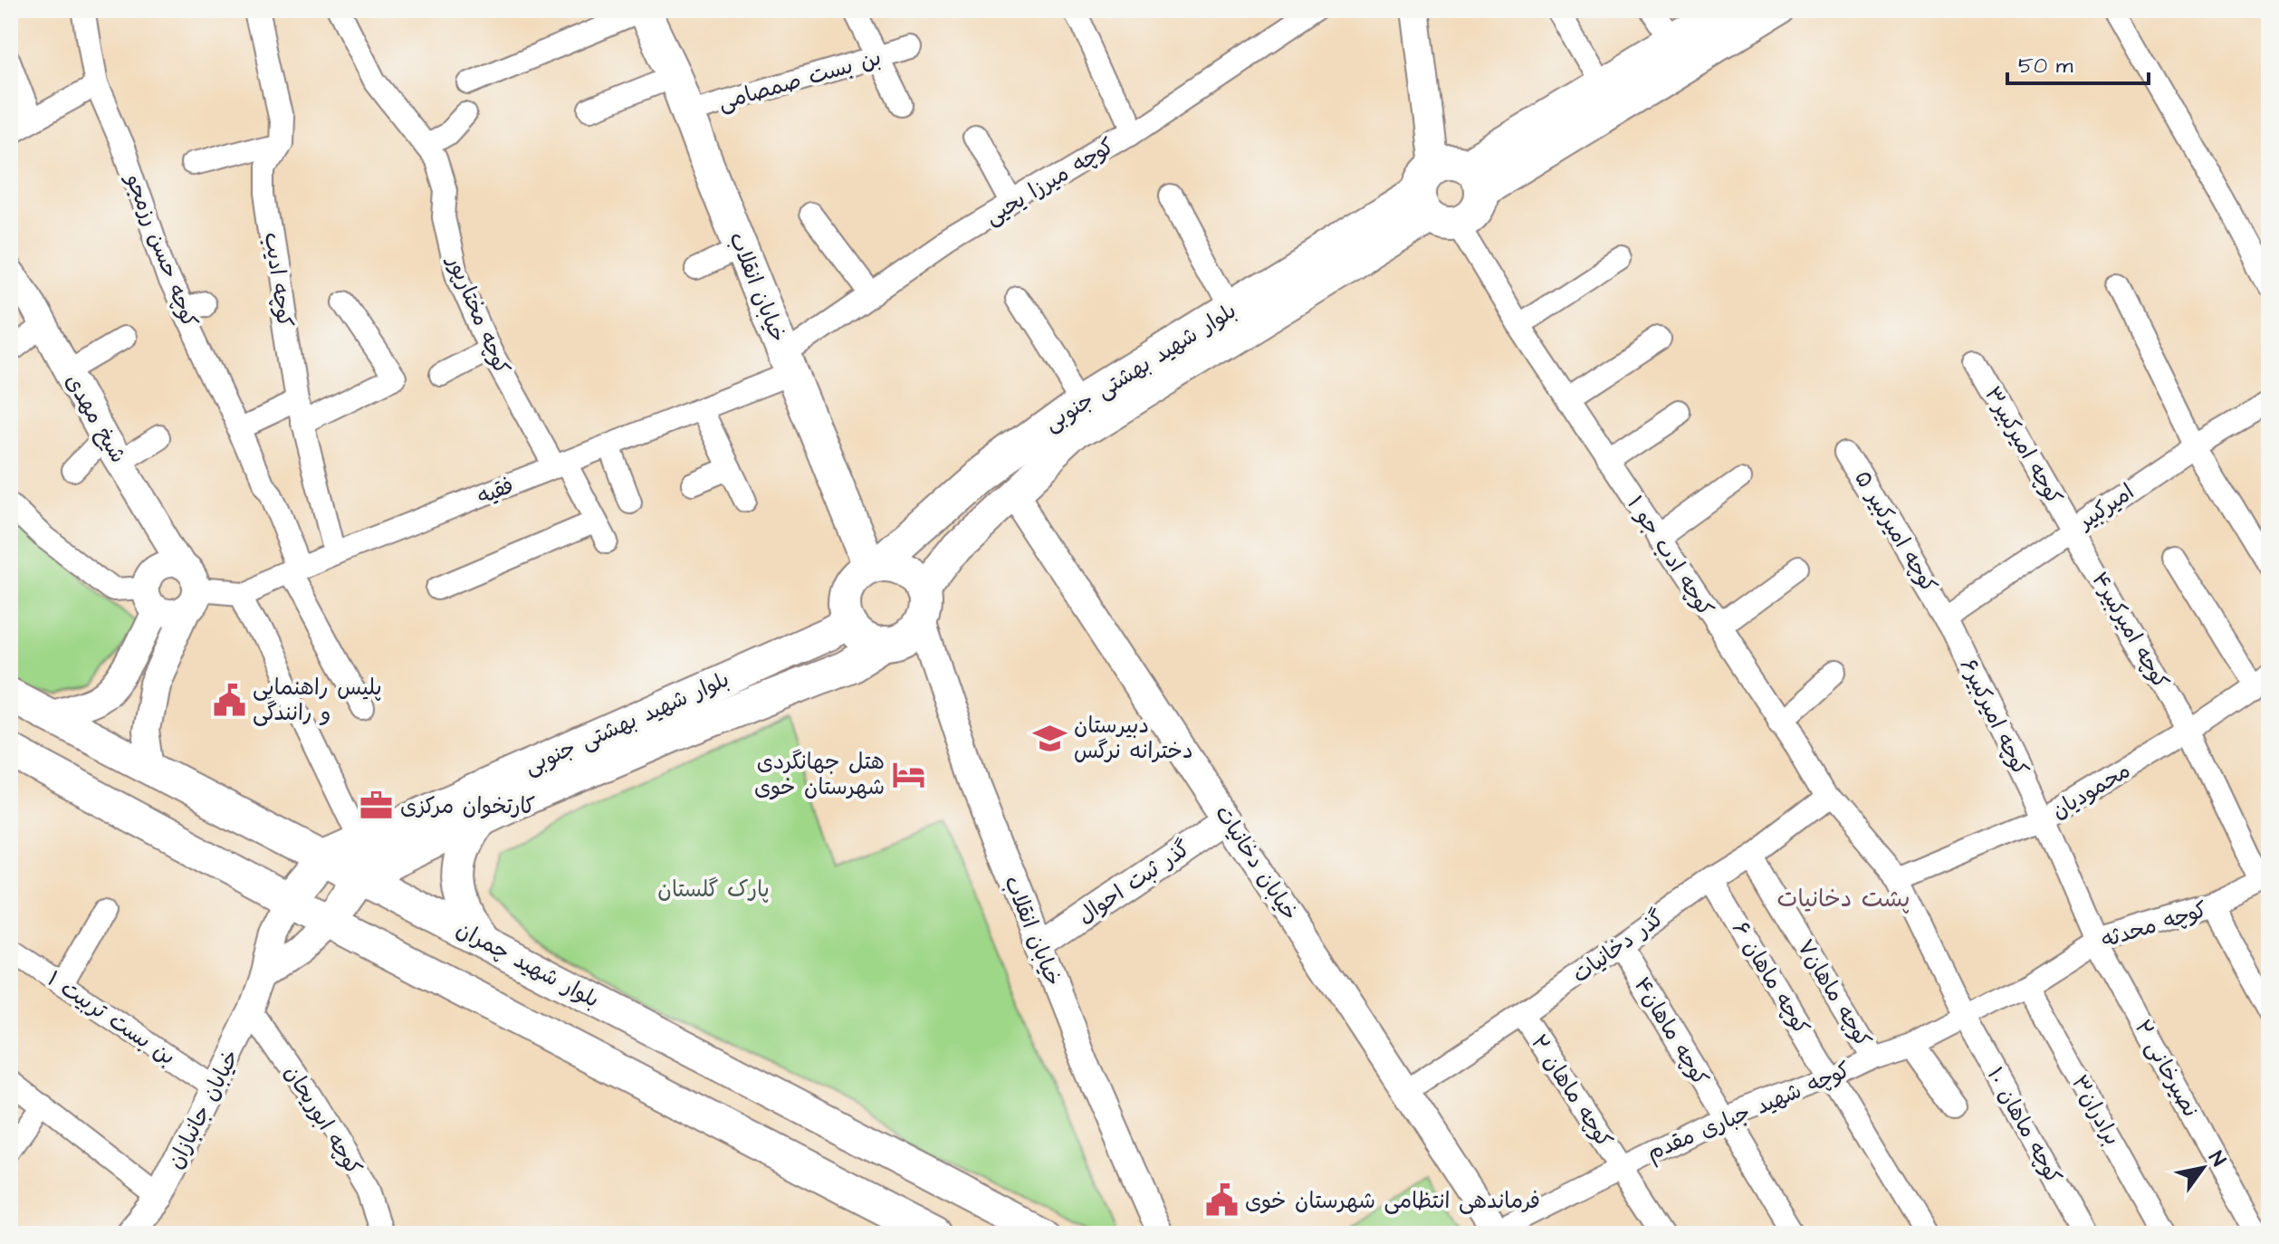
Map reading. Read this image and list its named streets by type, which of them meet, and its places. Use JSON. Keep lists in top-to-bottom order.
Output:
{
  "streets": {
    "main road": ["خیابان انقلاب", "بلوار شهید بهشتی جنوبی", "بلوار شهید چمران"],
    "street": [
      "بن بست صمصامی",
      "کوچه میرزا یحیی",
      "کوچه حسن رزمجو",
      "کوچه ادیب",
      "کوچه مختارپور",
      "شیخ مهدی",
      "کوچه امیرکبیر۳",
      "فقیه",
      "امیرکبیر",
      "کوچه امیرکبیر ۵",
      "کوچه ادب جو ۱",
      "کوچه امیرکبیر۴",
      "کوچه امیرکبیر۶",
      "محمودیان",
      "خیابان دخانیات",
      "گذر ثبت احوال",
      "کوچه محدثه",
      "گذر دخانیات",
      "کوچه ماهان ۶",
      "کوچه ماهان۷",
      "بن بست تربیت ۱",
      "کوچه ماهان۴",
      "نصیرخانی ۲",
      "کوچه ماهان ۲",
      "خیابان جانبازان",
      "برادران۳",
      "کوچه شهید جباری مقدم",
      "کوچه ابوریحان",
      "کوچه ماهان ۱۰"
    ]
  },
  "crossings": [
    ["بن بست صمصامی", "خیابان انقلاب"],
    ["کوچه میرزا یحیی", "خیابان انقلاب"],
    ["کوچه میرزا یحیی", "فقیه"],
    ["کوچه حسن رزمجو", "فقیه"],
    ["کوچه ادیب", "فقیه"],
    ["خیابان انقلاب", "بلوار شهید بهشتی جنوبی"],
    ["خیابان انقلاب", "فقیه"],
    ["خیابان انقلاب", "گذر ثبت احوال"],
    ["کوچه مختارپور", "فقیه"],
    ["بلوار شهید بهشتی جنوبی", "کوچه ادب جو ۱"],
    ["بلوار شهید بهشتی جنوبی", "خیابان دخانیات"],
    ["بلوار شهید بهشتی جنوبی", "بلوار شهید چمران"],
    ["شیخ مهدی", "فقیه"],
    ["کوچه امیرکبیر۳", "امیرکبیر"],
    ["کوچه امیرکبیر۳", "کوچه امیرکبیر۴"],
    ["امیرکبیر", "کوچه امیرکبیر ۵"],
    ["امیرکبیر", "کوچه امیرکبیر۴"],
    ["امیرکبیر", "کوچه امیرکبیر۶"],
    ["کوچه امیرکبیر ۵", "کوچه امیرکبیر۶"],
    ["کوچه ادب جو ۱", "محمودیان"],
    ["کوچه ادب جو ۱", "گذر دخانیات"],
    ["کوچه ادب جو ۱", "کوچه ماهان ۱۰"],
    ["کوچه امیرکبیر۴", "محمودیان"],
    ["کوچه امیرکبیر۴", "کوچه محدثه"],
    ["کوچه امیرکبیر۶", "محمودیان"],
    ["کوچه امیرکبیر۶", "کوچه محدثه"],
    ["کوچه امیرکبیر۶", "نصیرخانی ۲"],
    ["محمودیان", "کوچه ماهان ۱۰"],
    ["خیابان دخانیات", "گذر ثبت احوال"],
    ["خیابان دخانیات", "گذر دخانیات"],
    ["خیابان دخانیات", "کوچه شهید جباری مقدم"],
    ["کوچه محدثه", "نصیرخانی ۲"],
    ["کوچه محدثه", "برادران۳"],
    ["کوچه محدثه", "کوچه شهید جباری مقدم"],
    ["کوچه محدثه", "کوچه ماهان ۱۰"],
    ["گذر دخانیات", "کوچه ماهان ۶"],
    ["گذر دخانیات", "کوچه ماهان۷"],
    ["گذر دخانیات", "کوچه ماهان۴"],
    ["گذر دخانیات", "کوچه ماهان ۲"],
    ["کوچه ماهان ۶", "کوچه شهید جباری مقدم"],
    ["کوچه ماهان۷", "کوچه شهید جباری مقدم"],
    ["بن بست تربیت ۱", "خیابان جانبازان"],
    ["کوچه ماهان۴", "کوچه شهید جباری مقدم"],
    ["کوچه ماهان ۲", "کوچه شهید جباری مقدم"],
    ["خیابان جانبازان", "کوچه ابوریحان"],
    ["کوچه شهید جباری مقدم", "کوچه ماهان ۱۰"]
  ],
  "districts": ["پشت دخانیات"],
  "parks": ["پارک گلستان"],
  "places": {
    "public building": ["پلیس راهنمایی و رانندگی", "فرماندهی انتظامی شهرستان خوی"],
    "school or university": ["دبیرستان دخترانه نرگس"],
    "hotel": ["هتل جهانگردی شهرستان خوی"],
    "office": ["کارتخوان مرکزی"]
  },
  "scale_bar": "50 m",
  "north": "top right"
}
